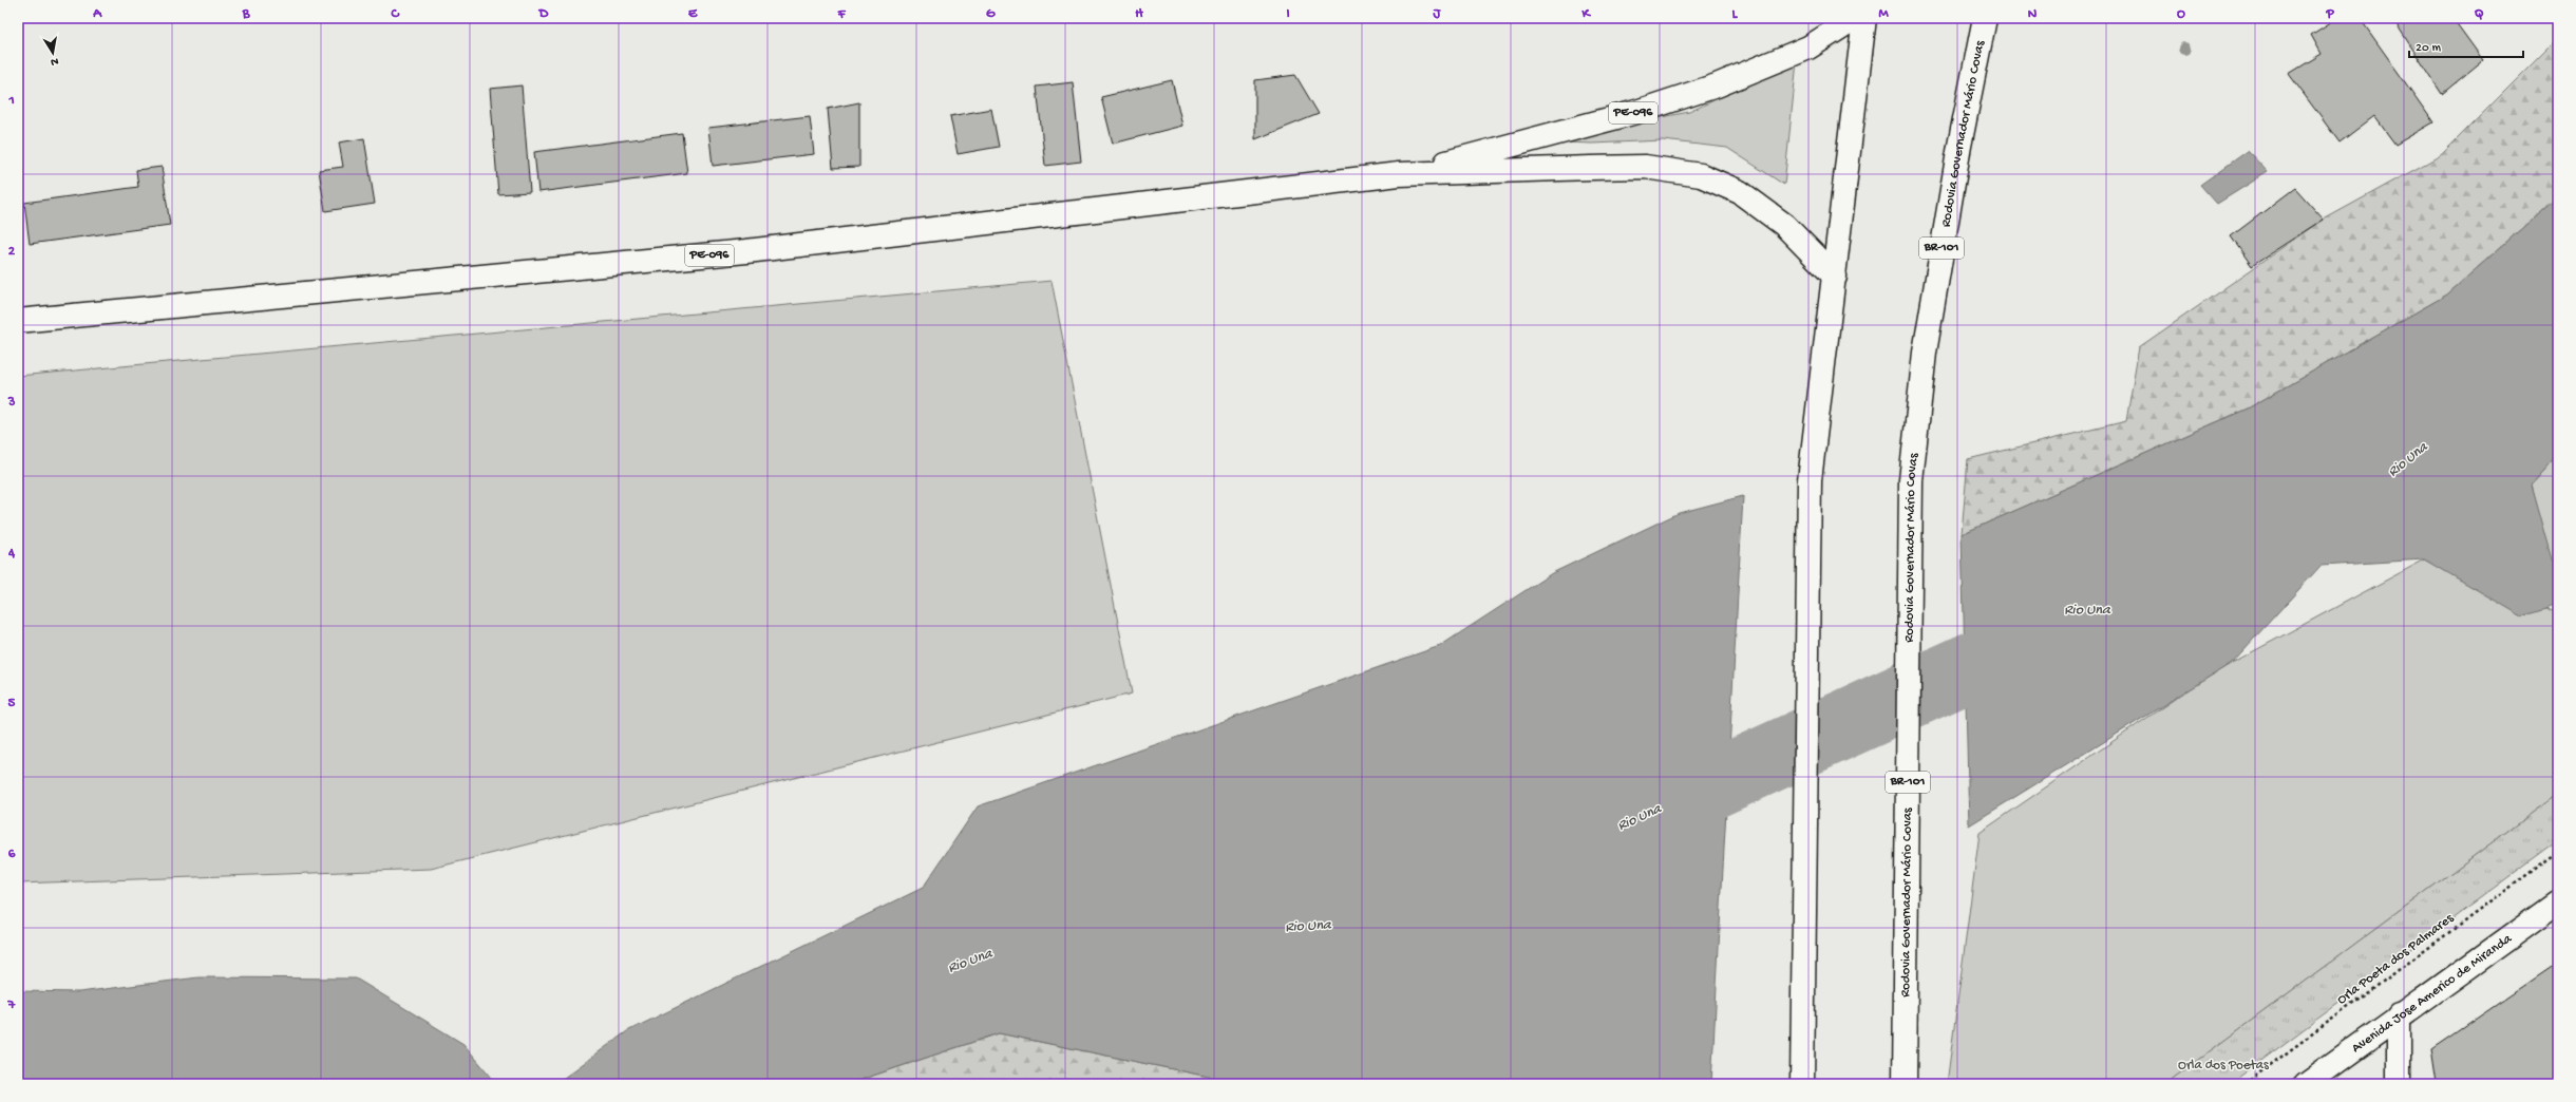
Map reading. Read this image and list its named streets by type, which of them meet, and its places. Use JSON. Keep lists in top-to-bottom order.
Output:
{
  "streets": {
    "main road": [
      "PE-096",
      "Rodovia Governador Mário Covas",
      "BR-101",
      "Avenida Jose Americo de Miranda"
    ],
    "path": ["Orla Poeta dos Palmares"]
  },
  "water": ["Rio Una"],
  "parks": ["Orla dos Poetas"],
  "scale_bar": "20 m",
  "north": "bottom",
  "grid": {
    "columns": [
      "A",
      "B",
      "C",
      "D",
      "E",
      "F",
      "G",
      "H",
      "I",
      "J",
      "K",
      "L",
      "M",
      "N",
      "O",
      "P",
      "Q"
    ],
    "rows": [
      "1",
      "2",
      "3",
      "4",
      "5",
      "6",
      "7"
    ]
  }
}
